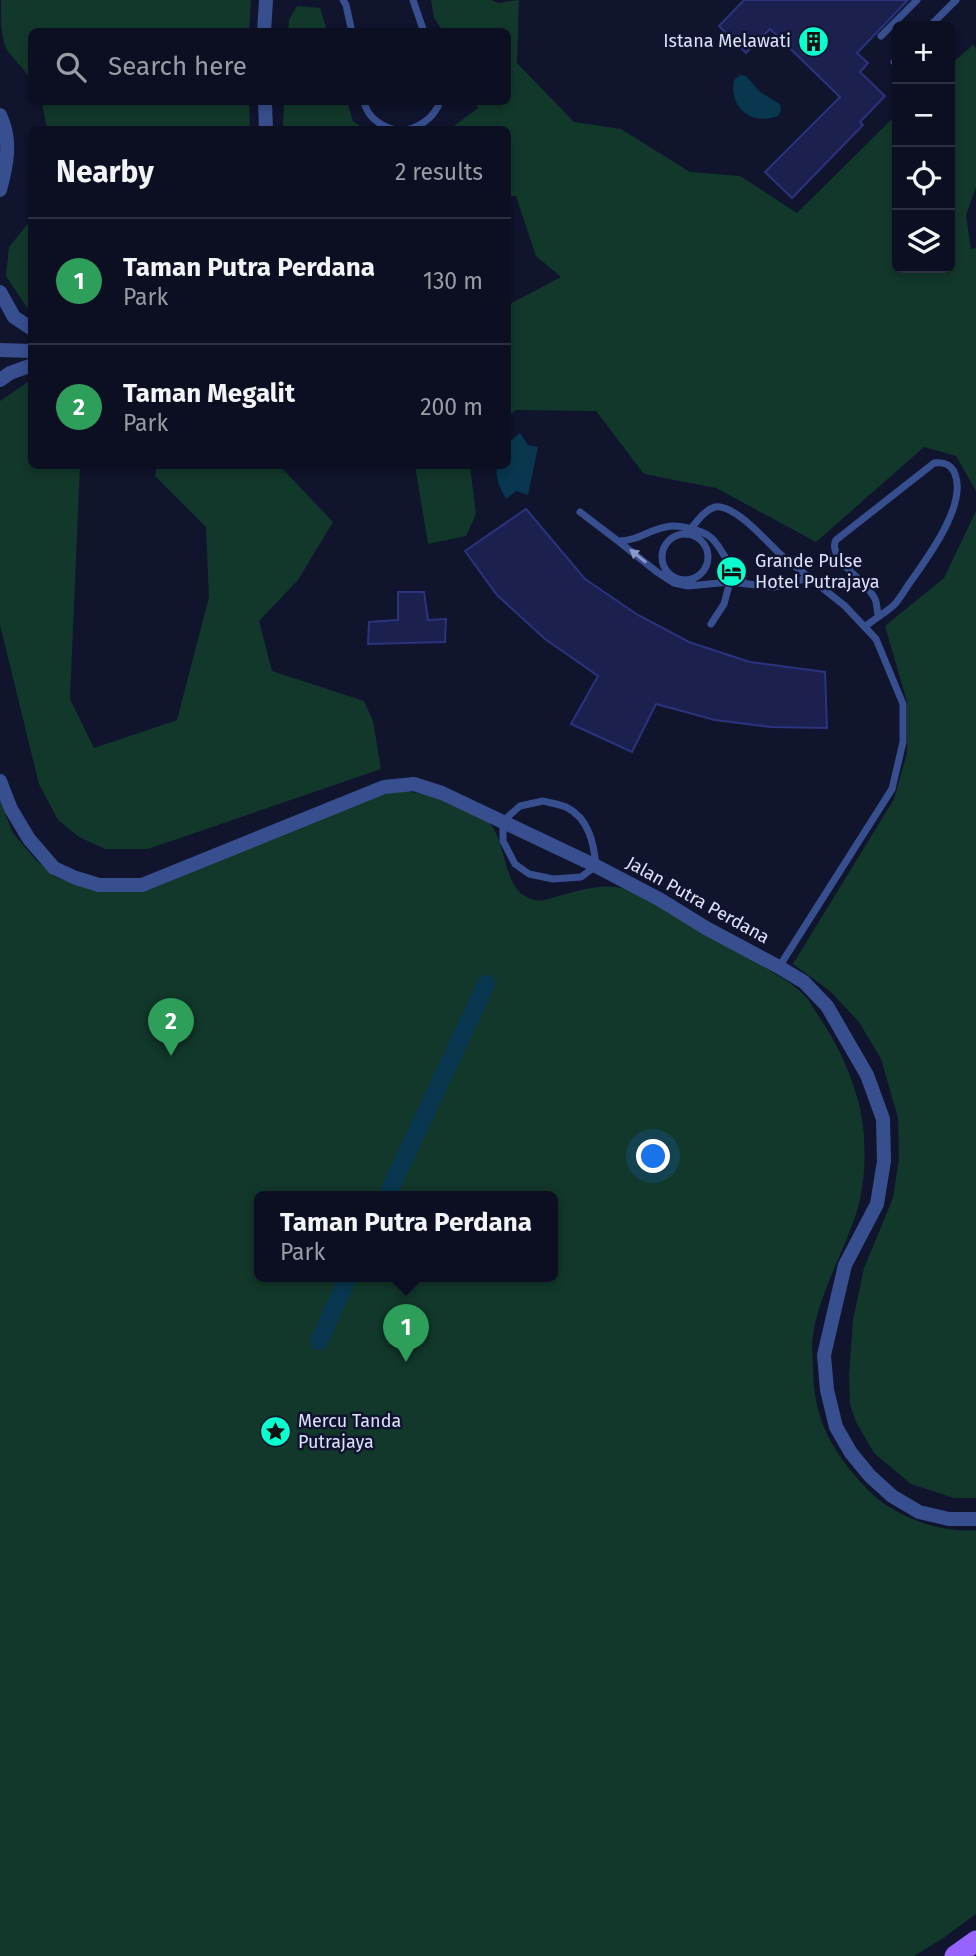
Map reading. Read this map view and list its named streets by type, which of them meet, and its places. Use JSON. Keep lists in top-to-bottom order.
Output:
{
  "streets": {
    "street": ["Jalan Putra Perdana"]
  },
  "places": {
    "building": ["Istana Melawati"],
    "hotel": ["Grande Pulse Hotel Putrajaya"],
    "place": ["Mercu Tanda Putrajaya"]
  },
  "page": {
    "map_buttons": ["+", "−"],
    "search": "Search here",
    "heading": ["Nearby", "2 results"],
    "list": [
      {
        "mark": "1",
        "name": "Taman Putra Perdana",
        "note": "Park",
        "value": "130 m"
      },
      {
        "mark": "2",
        "name": "Taman Megalit",
        "note": "Park",
        "value": "200 m"
      }
    ],
    "pins": ["2", "1"],
    "popup": ["Taman Putra Perdana", "Park"]
  }
}
